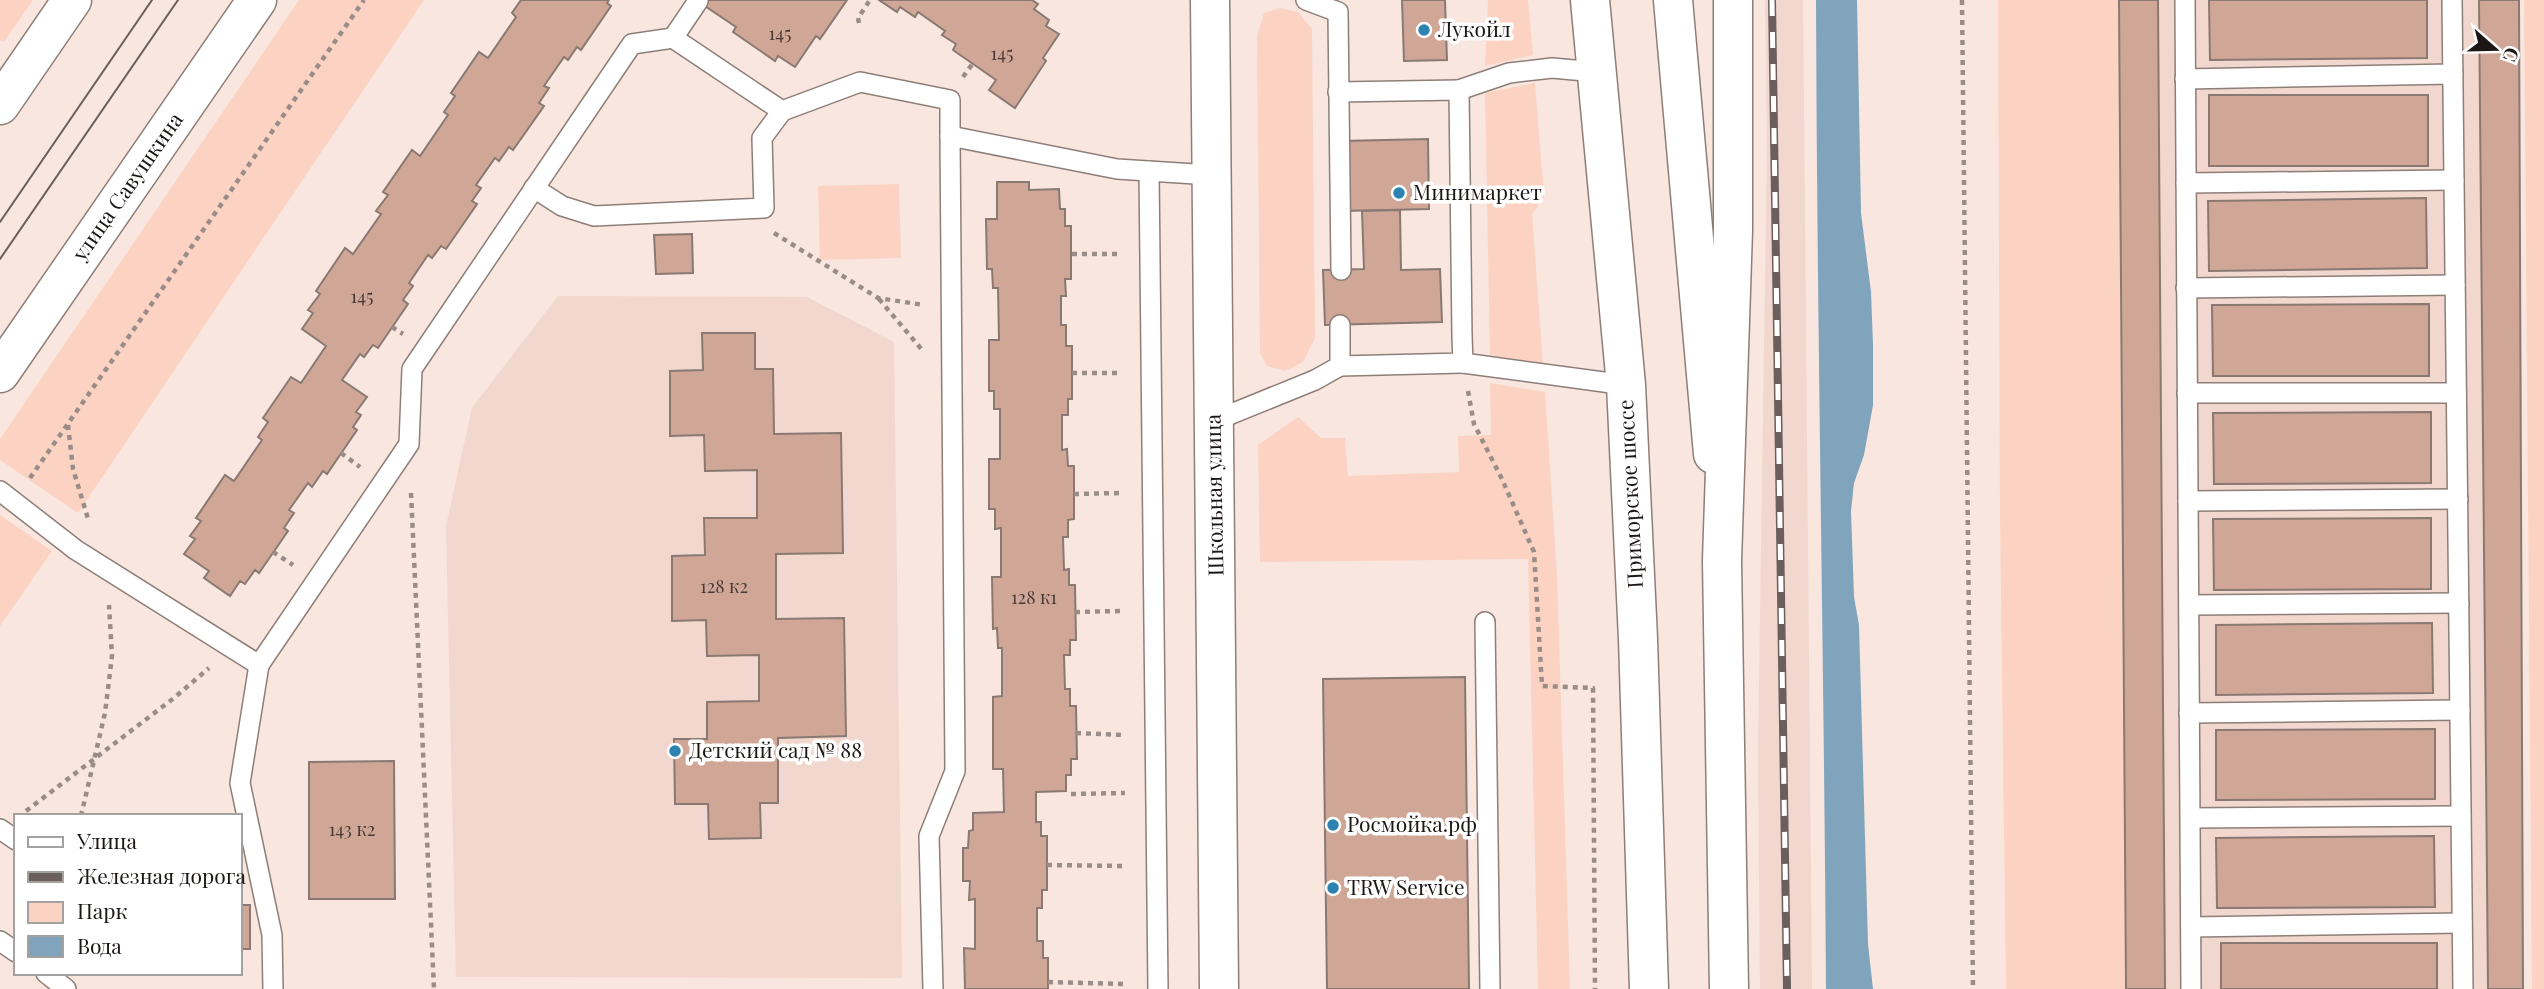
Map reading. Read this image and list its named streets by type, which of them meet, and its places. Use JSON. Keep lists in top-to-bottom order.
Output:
{
  "streets": {
    "main road": ["улица Савушкина", "Приморское шоссе", "Школьная улица"]
  },
  "places": [
    "Лукойл",
    "Минимаркет",
    "Детский сад № 88",
    "Росмойка.рф",
    "TRW Service"
  ],
  "house_numbers": [
    "145",
    "145",
    "145",
    "128 к2",
    "128 к1",
    "143 к2"
  ],
  "legend": [
    "Улица",
    "Железная дорога",
    "Парк",
    "Вода"
  ],
  "north": "right"
}
